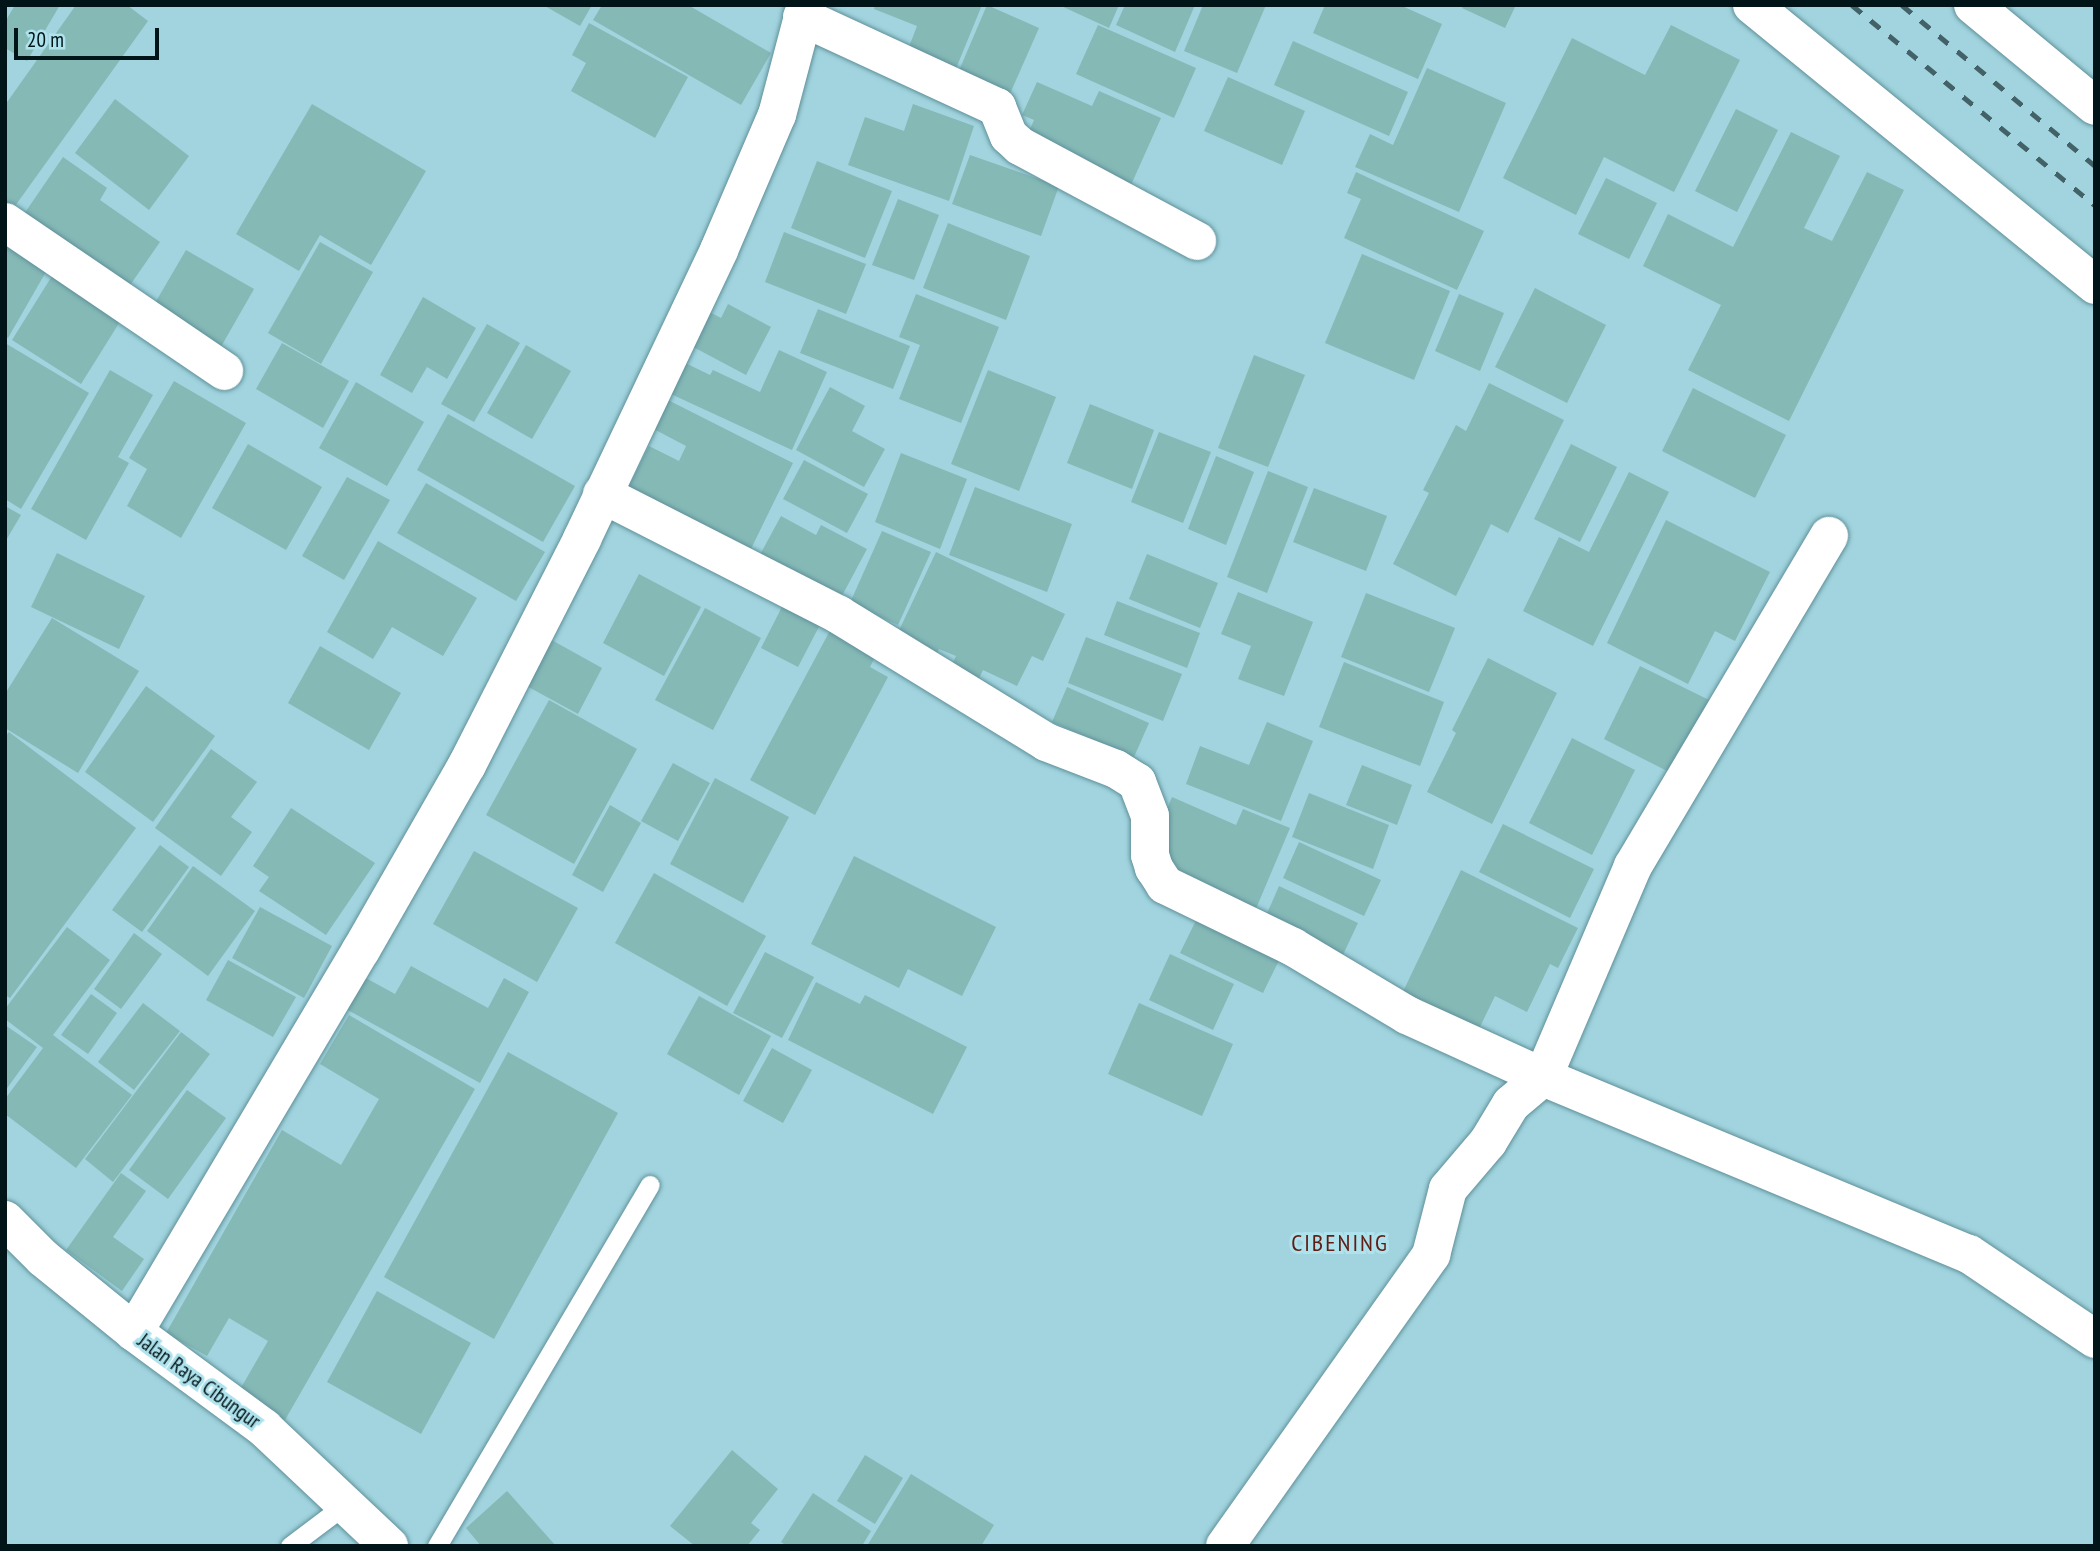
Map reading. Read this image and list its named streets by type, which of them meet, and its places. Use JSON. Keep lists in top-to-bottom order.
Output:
{
  "streets": {
    "main road": ["Jalan Raya Cibungur"]
  },
  "districts": ["CIBENING"],
  "scale_bar": "20 m"
}
